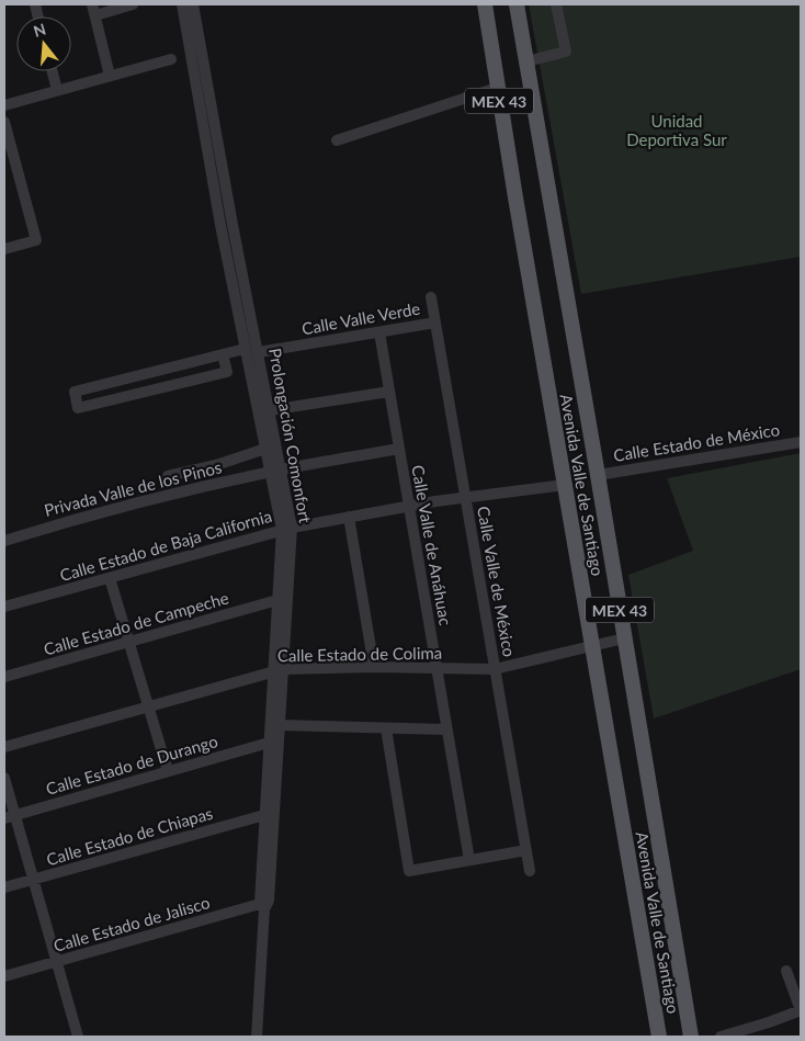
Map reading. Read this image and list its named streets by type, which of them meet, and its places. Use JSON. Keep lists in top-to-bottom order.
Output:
{
  "streets": {
    "main road": ["MEX 43", "Avenida Valle de Santiago"],
    "street": [
      "Calle Valle Verde",
      "Prolongación Comonfort",
      "Calle Estado de México",
      "Privada Valle de los Pinos",
      "Calle Estado de Baja California",
      "Calle Valle de Anáhuac",
      "Calle Valle de México",
      "Calle Estado de Campeche",
      "Calle Estado de Colima",
      "Calle Estado de Durango",
      "Calle Estado de Chiapas",
      "Calle Estado de Jalisco"
    ]
  },
  "crossings": [
    ["Calle Valle Verde", "Prolongación Comonfort"],
    ["Calle Valle Verde", "Calle Valle de Anáhuac"],
    ["Calle Valle Verde", "Calle Valle de México"],
    ["Prolongación Comonfort", "Privada Valle de los Pinos"],
    ["Prolongación Comonfort", "Calle Estado de Baja California"],
    ["Prolongación Comonfort", "Calle Estado de Campeche"],
    ["Prolongación Comonfort", "Calle Estado de Colima"],
    ["Prolongación Comonfort", "Calle Estado de Durango"],
    ["Prolongación Comonfort", "Calle Estado de Chiapas"],
    ["Prolongación Comonfort", "Calle Estado de Jalisco"],
    ["Calle Estado de México", "Avenida Valle de Santiago"],
    ["Avenida Valle de Santiago", "Calle Estado de Baja California"],
    ["Avenida Valle de Santiago", "Calle Estado de Colima"],
    ["Privada Valle de los Pinos", "Calle Valle de Anáhuac"],
    ["Calle Estado de Baja California", "Calle Valle de Anáhuac"],
    ["Calle Estado de Baja California", "Calle Valle de México"],
    ["Calle Valle de Anáhuac", "Calle Estado de Colima"],
    ["Calle Valle de México", "Calle Estado de Colima"]
  ],
  "parks": ["Unidad Deportiva Sur"],
  "north": "top"
}
